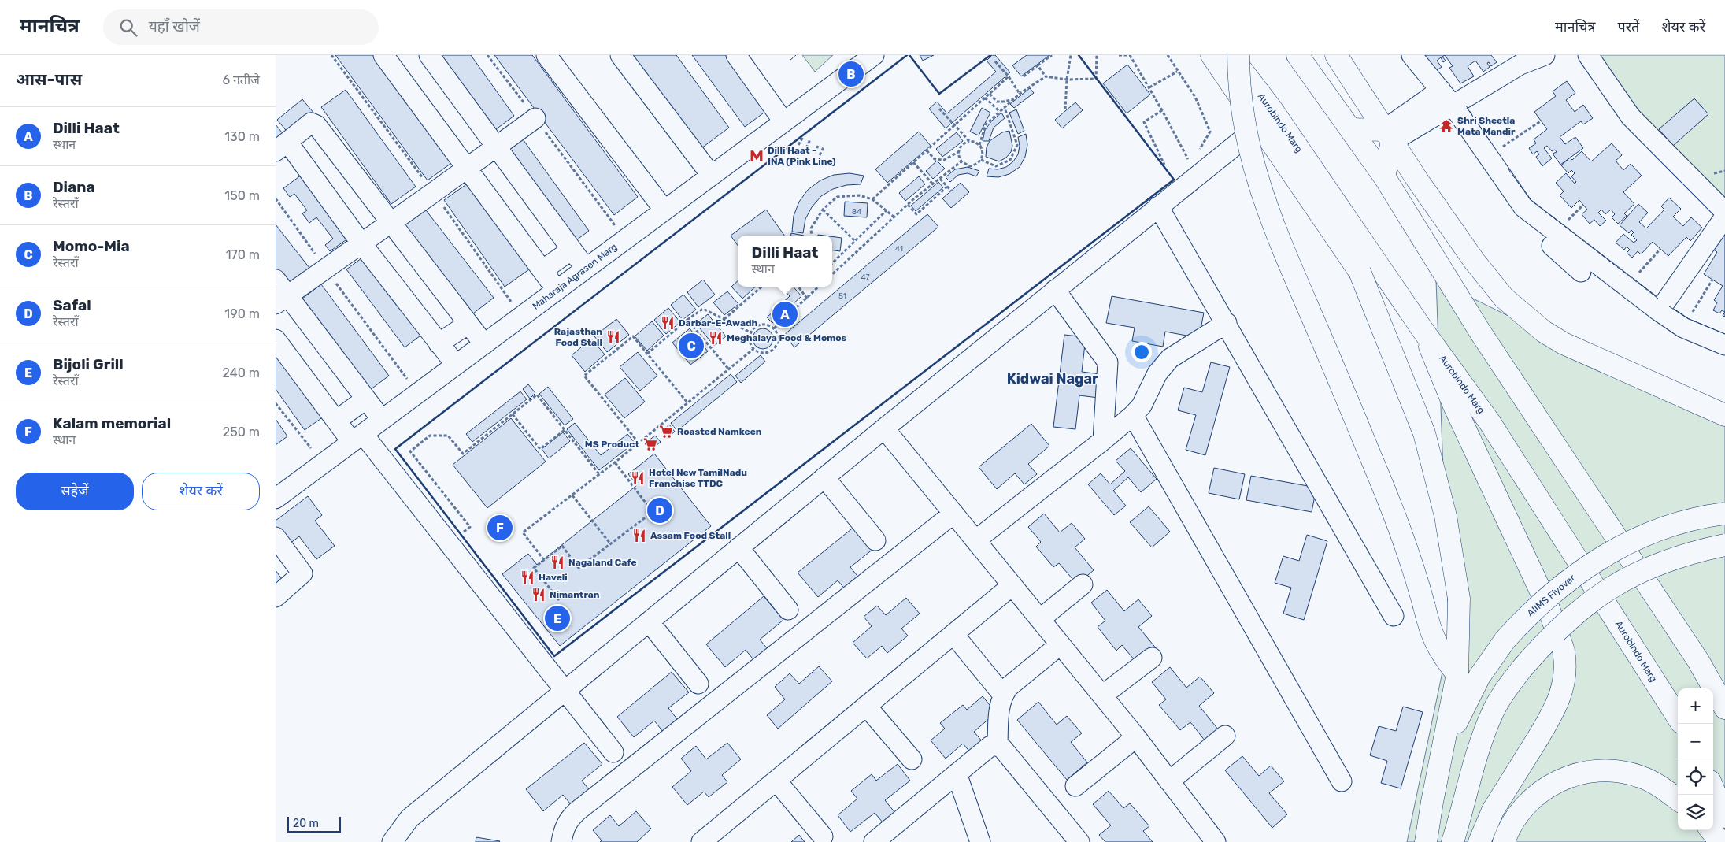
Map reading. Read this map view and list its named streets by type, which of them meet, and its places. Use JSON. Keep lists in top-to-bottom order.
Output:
{
  "streets": {
    "main road": ["Aurobindo Marg", "AIIMS Flyover"],
    "street": ["Maharaja Agrasen Marg"]
  },
  "districts": ["Kidwai Nagar"],
  "places": {
    "temple": ["Shri Sheetla Mata Mandir"],
    "metro station": ["Dilli Haat - INA (Pink Line)"],
    "restaurant": [
      "Darbar-E-Awadh",
      "Rajasthan Food Stall",
      "Meghalaya Food & Momos",
      "Hotel New TamilNadu Franchise TTDC",
      "Assam Food Stall",
      "Nagaland Cafe",
      "Haveli",
      "Nimantran"
    ],
    "supermarket": ["Roasted Namkeen", "MS Product"]
  },
  "house_numbers": [
    "84",
    "41",
    "47",
    "51"
  ],
  "scale_bar": "20 m",
  "page": {
    "header": "मानचित्र",
    "search": "यहाँ खोजें",
    "nav": ["मानचित्र", "परतें", "शेयर करें"],
    "heading": ["आस-पास", "6 नतीजे"],
    "pins": [
      "B",
      "A",
      "C",
      "D",
      "F",
      "E"
    ],
    "list": [
      {
        "mark": "A",
        "name": "Dilli Haat",
        "note": "स्थान",
        "value": "130 m"
      },
      {
        "mark": "B",
        "name": "Diana",
        "note": "रेस्तराँ",
        "value": "150 m"
      },
      {
        "mark": "C",
        "name": "Momo-Mia",
        "note": "रेस्तराँ",
        "value": "170 m"
      },
      {
        "mark": "D",
        "name": "Safal",
        "note": "रेस्तराँ",
        "value": "190 m"
      },
      {
        "mark": "E",
        "name": "Bijoli Grill",
        "note": "रेस्तराँ",
        "value": "240 m"
      },
      {
        "mark": "F",
        "name": "Kalam memorial",
        "note": "स्थान",
        "value": "250 m"
      }
    ],
    "popup": ["Dilli Haat", "स्थान"],
    "buttons": ["सहेजें", "शेयर करें"],
    "map_buttons": ["+", "−"],
    "scale": "20 m"
  }
}
